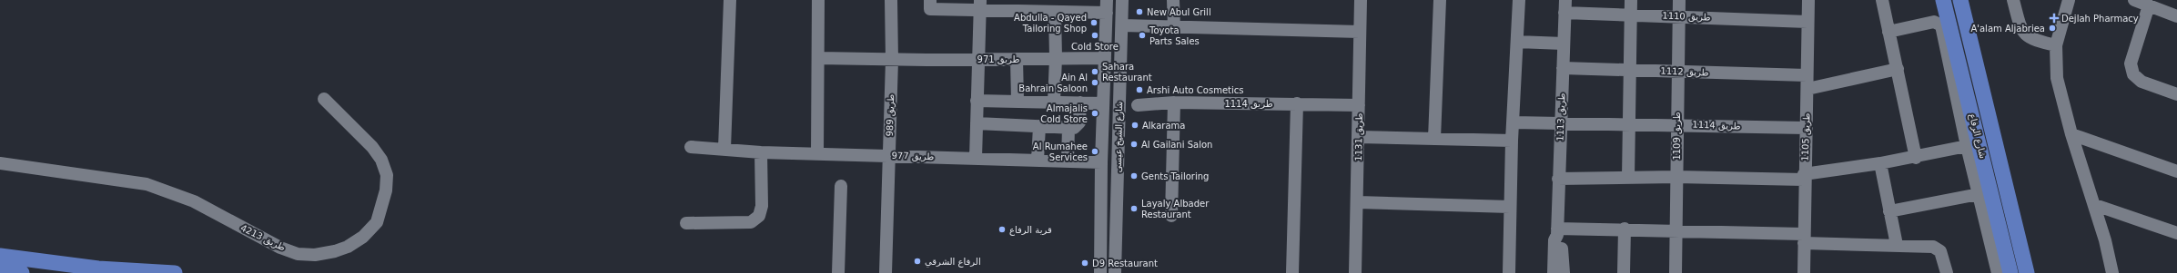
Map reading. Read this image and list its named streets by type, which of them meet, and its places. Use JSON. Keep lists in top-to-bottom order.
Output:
{
  "streets": {
    "main road": ["شارع الرفاع"],
    "street": [
      "طريق 1110",
      "طريق 971",
      "طريق 1112",
      "طريق 1114",
      "طريق 989",
      "طريق 1113",
      "طريق 1109",
      "شارع الشيخ عيسى",
      "طريق 1131",
      "طريق 1105",
      "طريق 977",
      "طريق 4213"
    ]
  },
  "crossings": [
    ["طريق 1110", "طريق 1113"],
    ["طريق 1110", "طريق 1109"],
    ["طريق 1110", "طريق 1105"],
    ["طريق 971", "طريق 989"],
    ["طريق 971", "شارع الشيخ عيسى"],
    ["طريق 1112", "طريق 1113"],
    ["طريق 1112", "طريق 1109"],
    ["طريق 1112", "طريق 1105"],
    ["طريق 1114", "طريق 1113"],
    ["طريق 1114", "طريق 1109"],
    ["طريق 1114", "طريق 1131"],
    ["طريق 1114", "طريق 1105"],
    ["طريق 989", "طريق 977"],
    ["شارع الشيخ عيسى", "طريق 977"]
  ],
  "places": {
    "other": [
      "New Abul Grill",
      "Abdulla - Qayed Tailoring Shop",
      "A'alam Aljabriea",
      "Cold Store",
      "Toyota Parts Sales",
      "Sahara Restaurant",
      "Ain Al Bahrain Saloon",
      "Arshi Auto Cosmetics",
      "Almajalis Cold Store",
      "Alkarama",
      "Al Gailani Salon",
      "Al Rumahee Services",
      "Gents Tailoring",
      "Layaly Albader Restaurant",
      "قرية الرفاع",
      "الرفاع الشرقي",
      "D9 Restaurant"
    ],
    "health": ["Dejlah Pharmacy"]
  }
}
